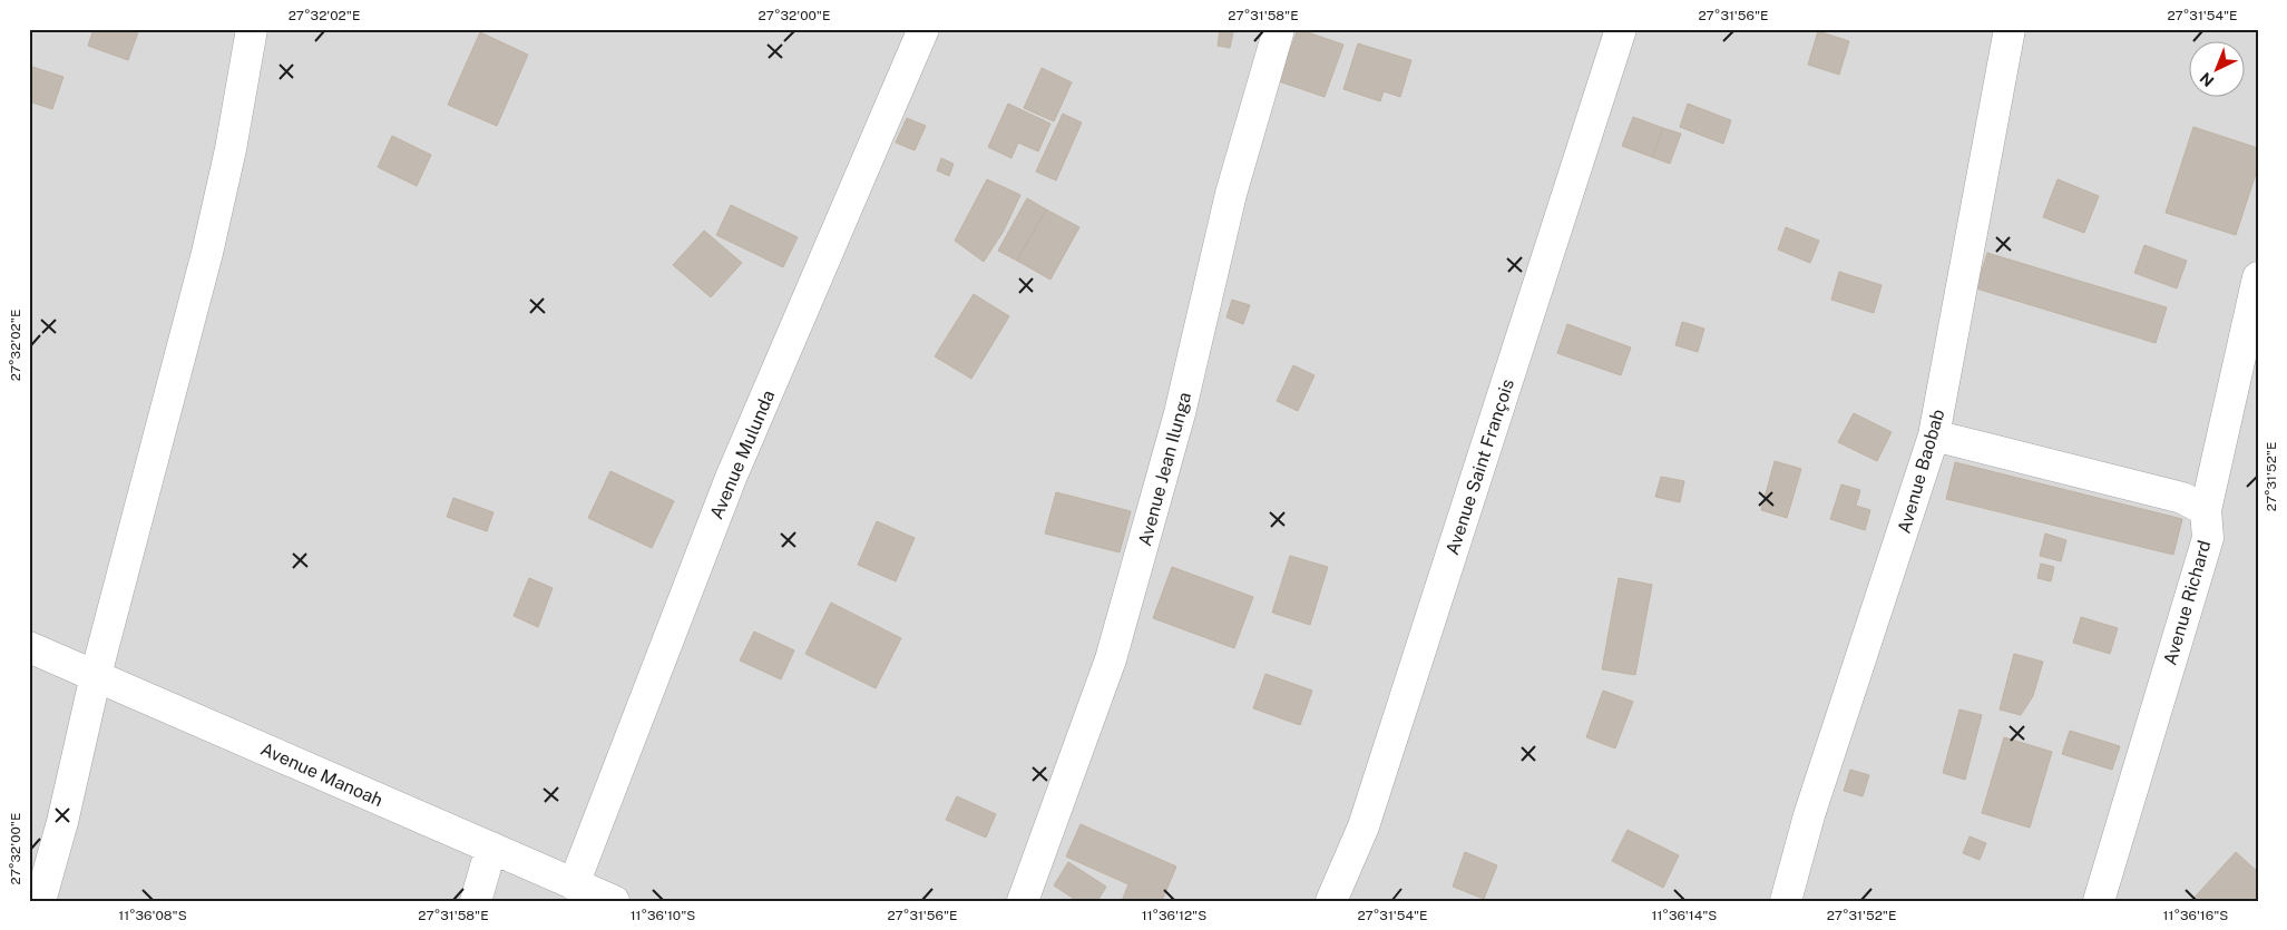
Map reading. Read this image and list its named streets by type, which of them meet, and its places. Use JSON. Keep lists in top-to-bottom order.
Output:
{
  "streets": {
    "street": [
      "Avenue Mulunda",
      "Avenue Saint François",
      "Avenue Jean Ilunga",
      "Avenue Baobab",
      "Avenue Richard",
      "Avenue Manoah"
    ]
  },
  "crossings": [
    ["Avenue Mulunda", "Avenue Manoah"]
  ],
  "north": "bottom left",
  "coordinates": [
    "27°32'02\"E",
    "27°32'00\"E",
    "27°31'58\"E",
    "27°31'56\"E",
    "27°31'54\"E",
    "27°31'52\"E",
    "11°36'08\"S",
    "11°36'10\"S",
    "11°36'12\"S",
    "11°36'14\"S",
    "11°36'16\"S"
  ]
}
